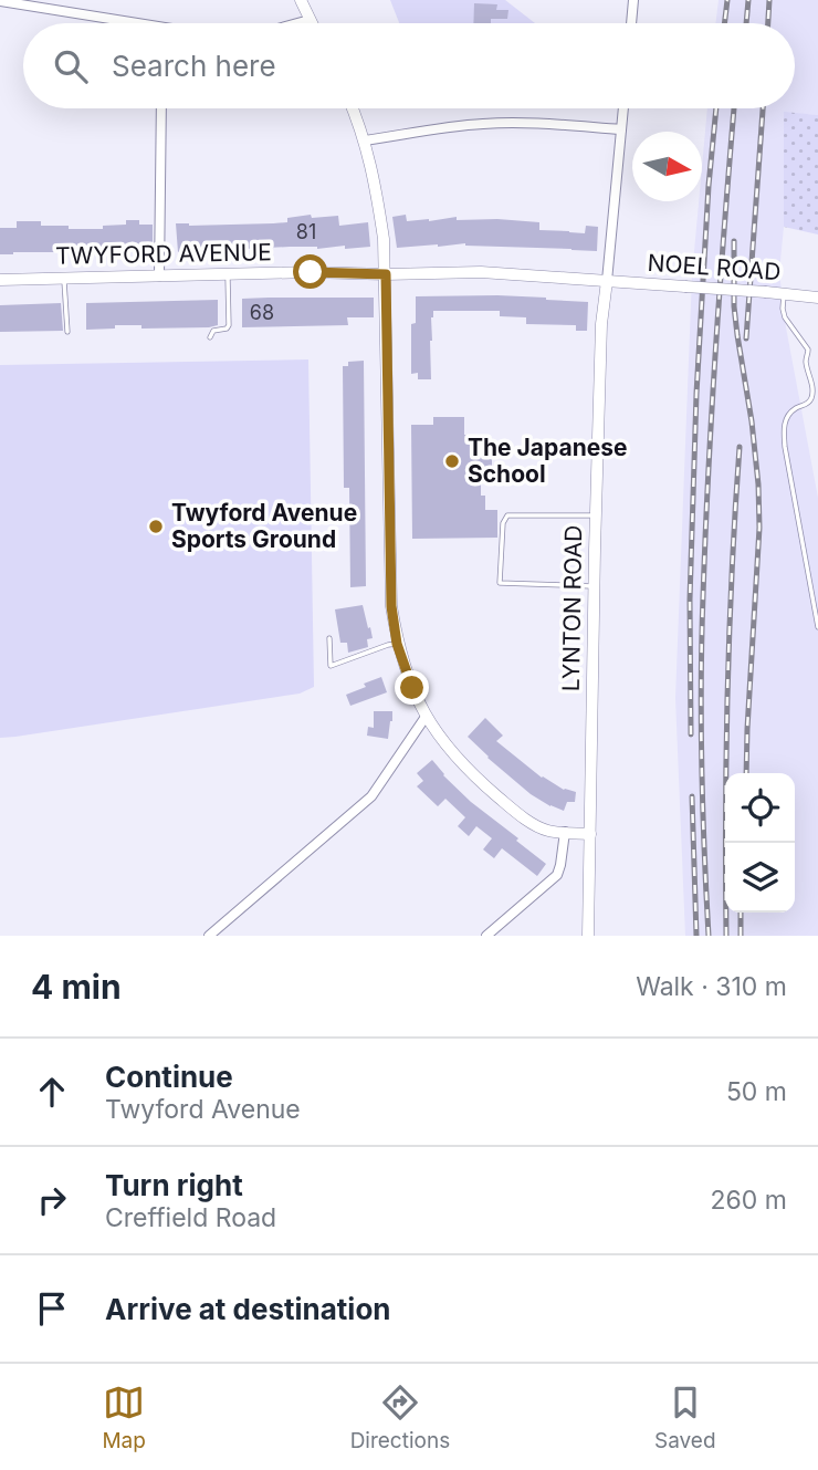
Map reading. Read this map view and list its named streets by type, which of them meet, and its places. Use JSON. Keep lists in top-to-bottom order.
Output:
{
  "streets": {
    "street": ["TWYFORD AVENUE", "NOEL ROAD", "LYNTON ROAD"]
  },
  "crossings": [
    ["TWYFORD AVENUE", "NOEL ROAD"],
    ["TWYFORD AVENUE", "LYNTON ROAD"],
    ["NOEL ROAD", "LYNTON ROAD"]
  ],
  "places": ["The Japanese School", "Twyford Avenue Sports Ground"],
  "house_numbers": ["81", "68"],
  "north": "right",
  "page": {
    "search": "Search here",
    "heading": ["4 min", "Walk · 310 m"],
    "list": [
      ["Continue", "Twyford Avenue", "50 m"],
      ["Turn right", "Creffield Road", "260 m"],
      "Arrive at destination"
    ],
    "nav": ["Map", "Directions", "Saved"]
  }
}
